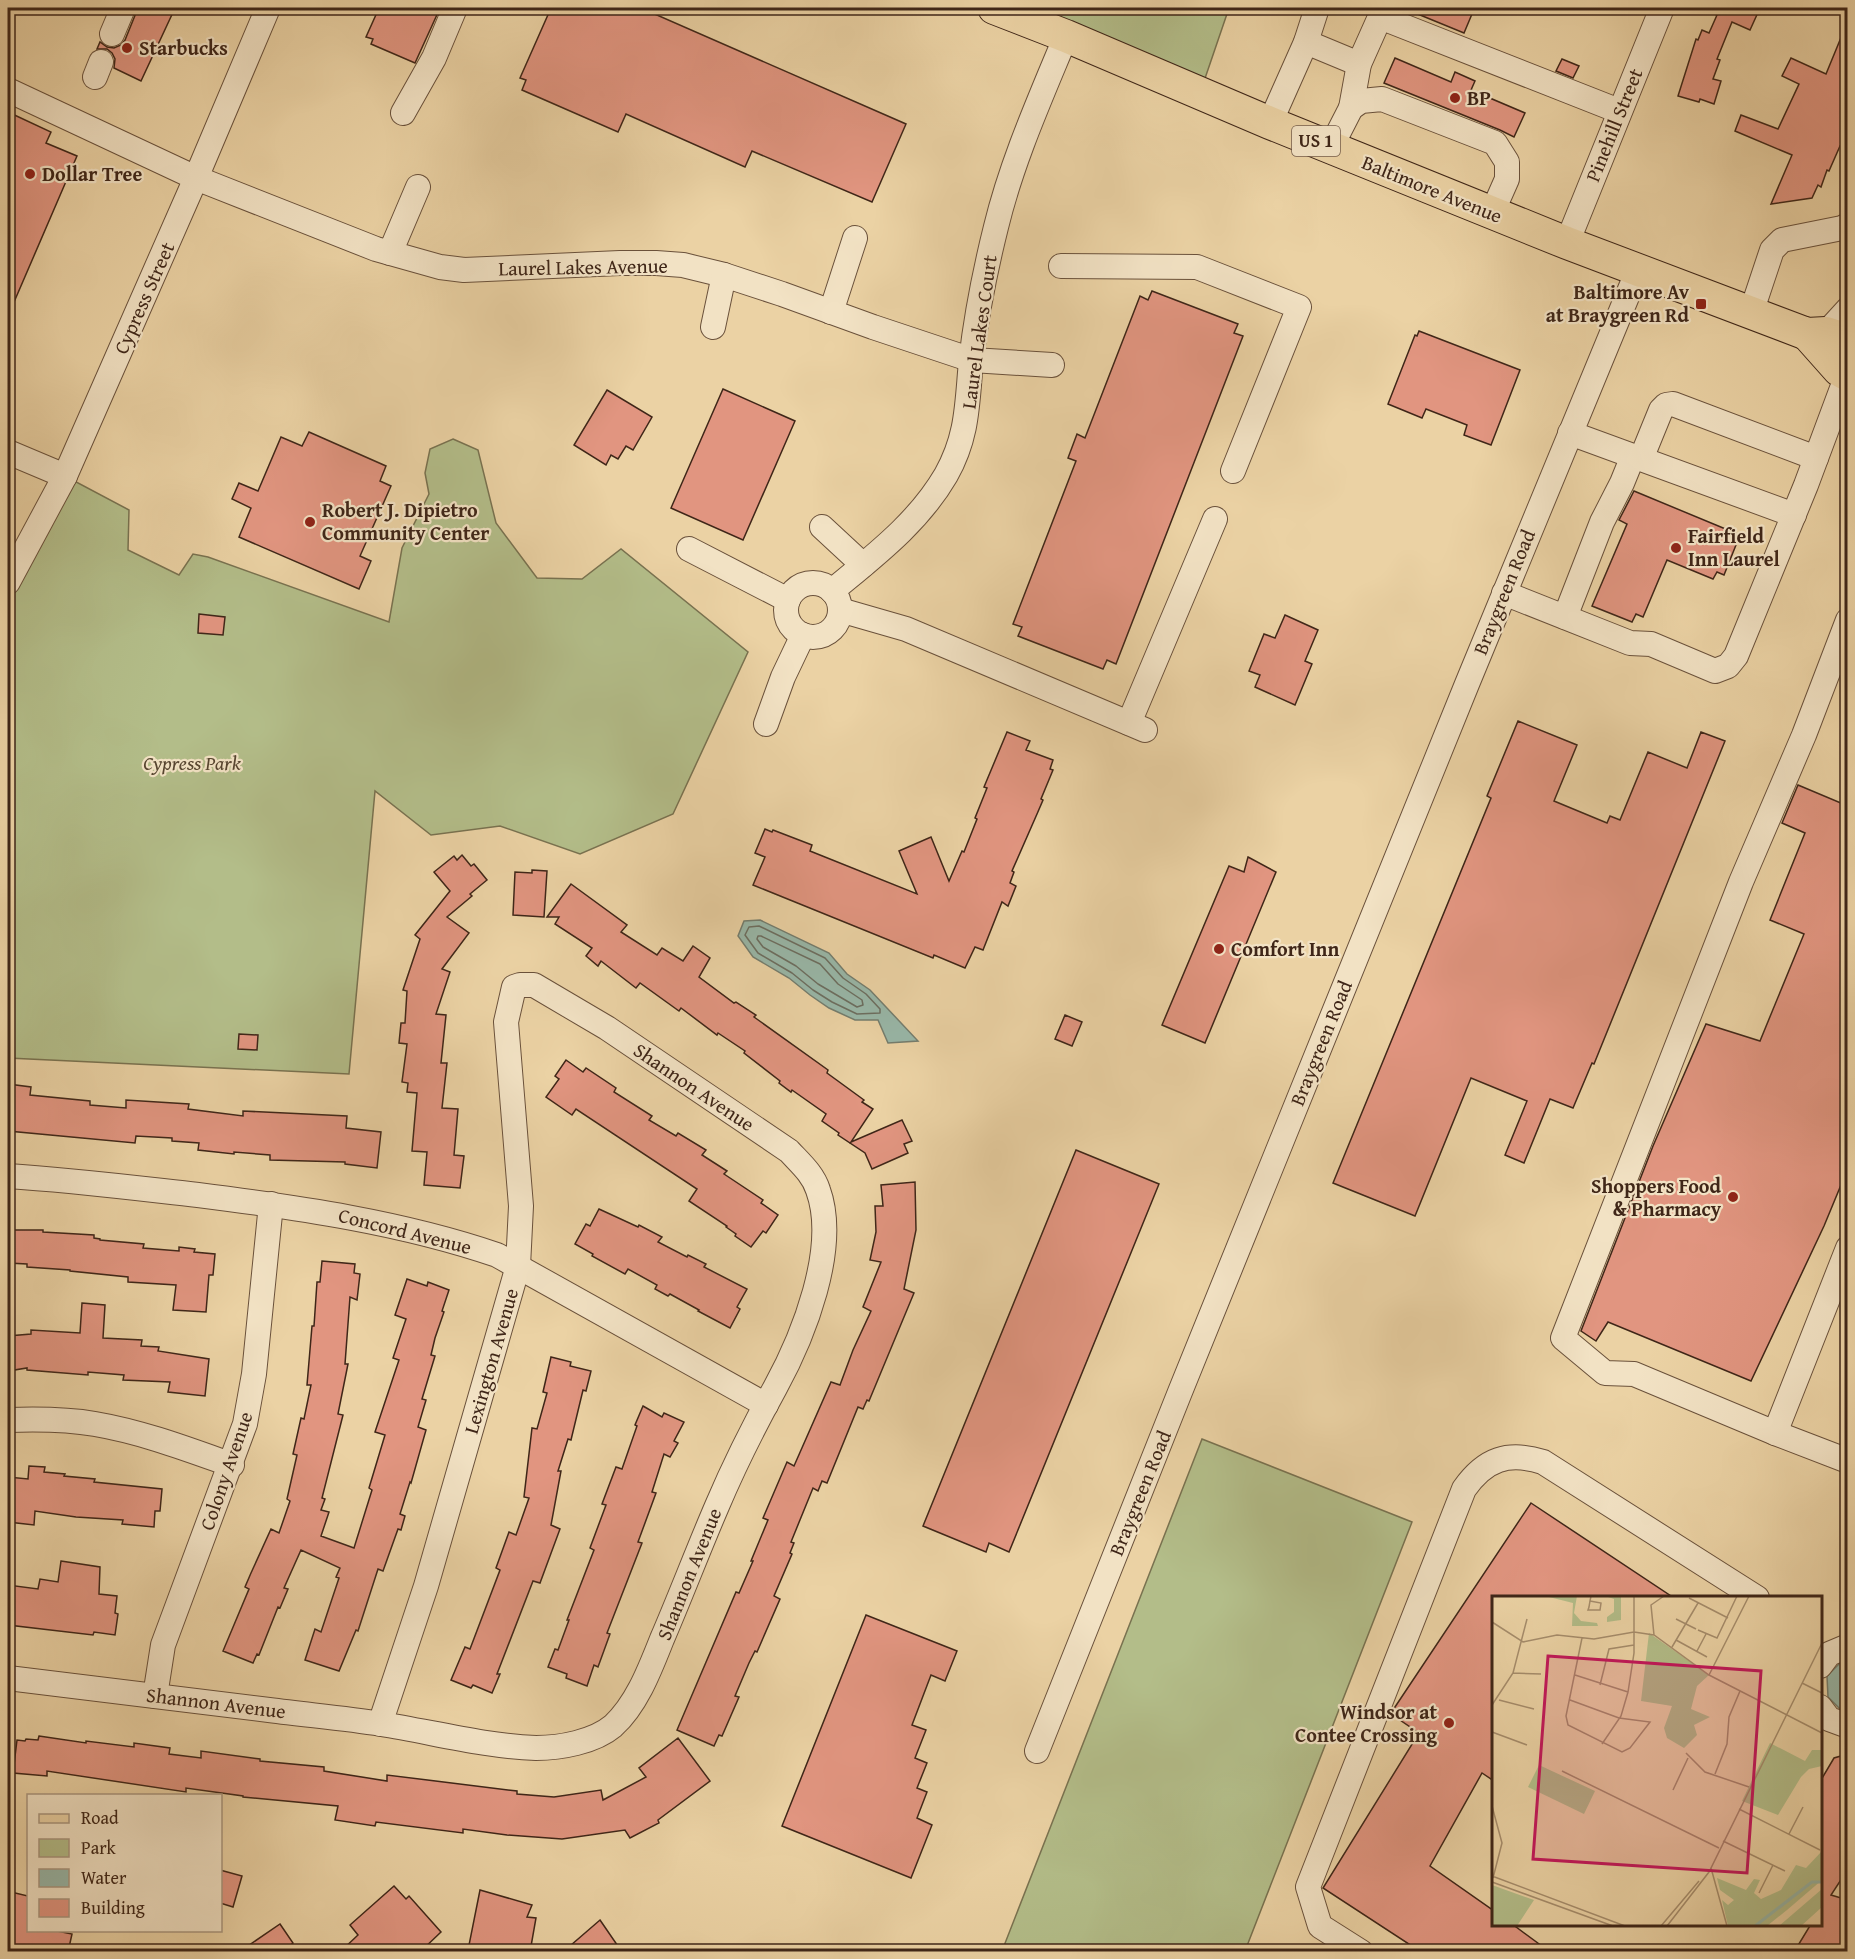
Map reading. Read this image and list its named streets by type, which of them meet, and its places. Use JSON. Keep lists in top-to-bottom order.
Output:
{
  "streets": {
    "main road": ["US 1", "Baltimore Avenue"],
    "street": [
      "Pinehill Street",
      "Laurel Lakes Avenue",
      "Cypress Street",
      "Laurel Lakes Court",
      "Braygreen Road",
      "Shannon Avenue",
      "Concord Avenue",
      "Lexington Avenue",
      "Colony Avenue"
    ]
  },
  "crossings": [
    ["Pinehill Street", "Baltimore Avenue"],
    ["Baltimore Avenue", "Laurel Lakes Court"],
    ["Baltimore Avenue", "Braygreen Road"],
    ["Laurel Lakes Avenue", "Cypress Street"],
    ["Laurel Lakes Avenue", "Laurel Lakes Court"],
    ["Shannon Avenue", "Concord Avenue"],
    ["Shannon Avenue", "Lexington Avenue"],
    ["Shannon Avenue", "Colony Avenue"],
    ["Concord Avenue", "Lexington Avenue"],
    ["Concord Avenue", "Colony Avenue"]
  ],
  "parks": ["Cypress Park"],
  "places": {
    "other": [
      "Starbucks",
      "BP",
      "Dollar Tree",
      "Robert J. Dipietro Community Center",
      "Fairfield Inn Laurel",
      "Comfort Inn",
      "Shoppers Food & Pharmacy",
      "Windsor at Contee Crossing"
    ],
    "transit": ["Baltimore Av at Braygreen Rd"]
  },
  "legend": [
    "Road",
    "Park",
    "Water",
    "Building"
  ]
}
